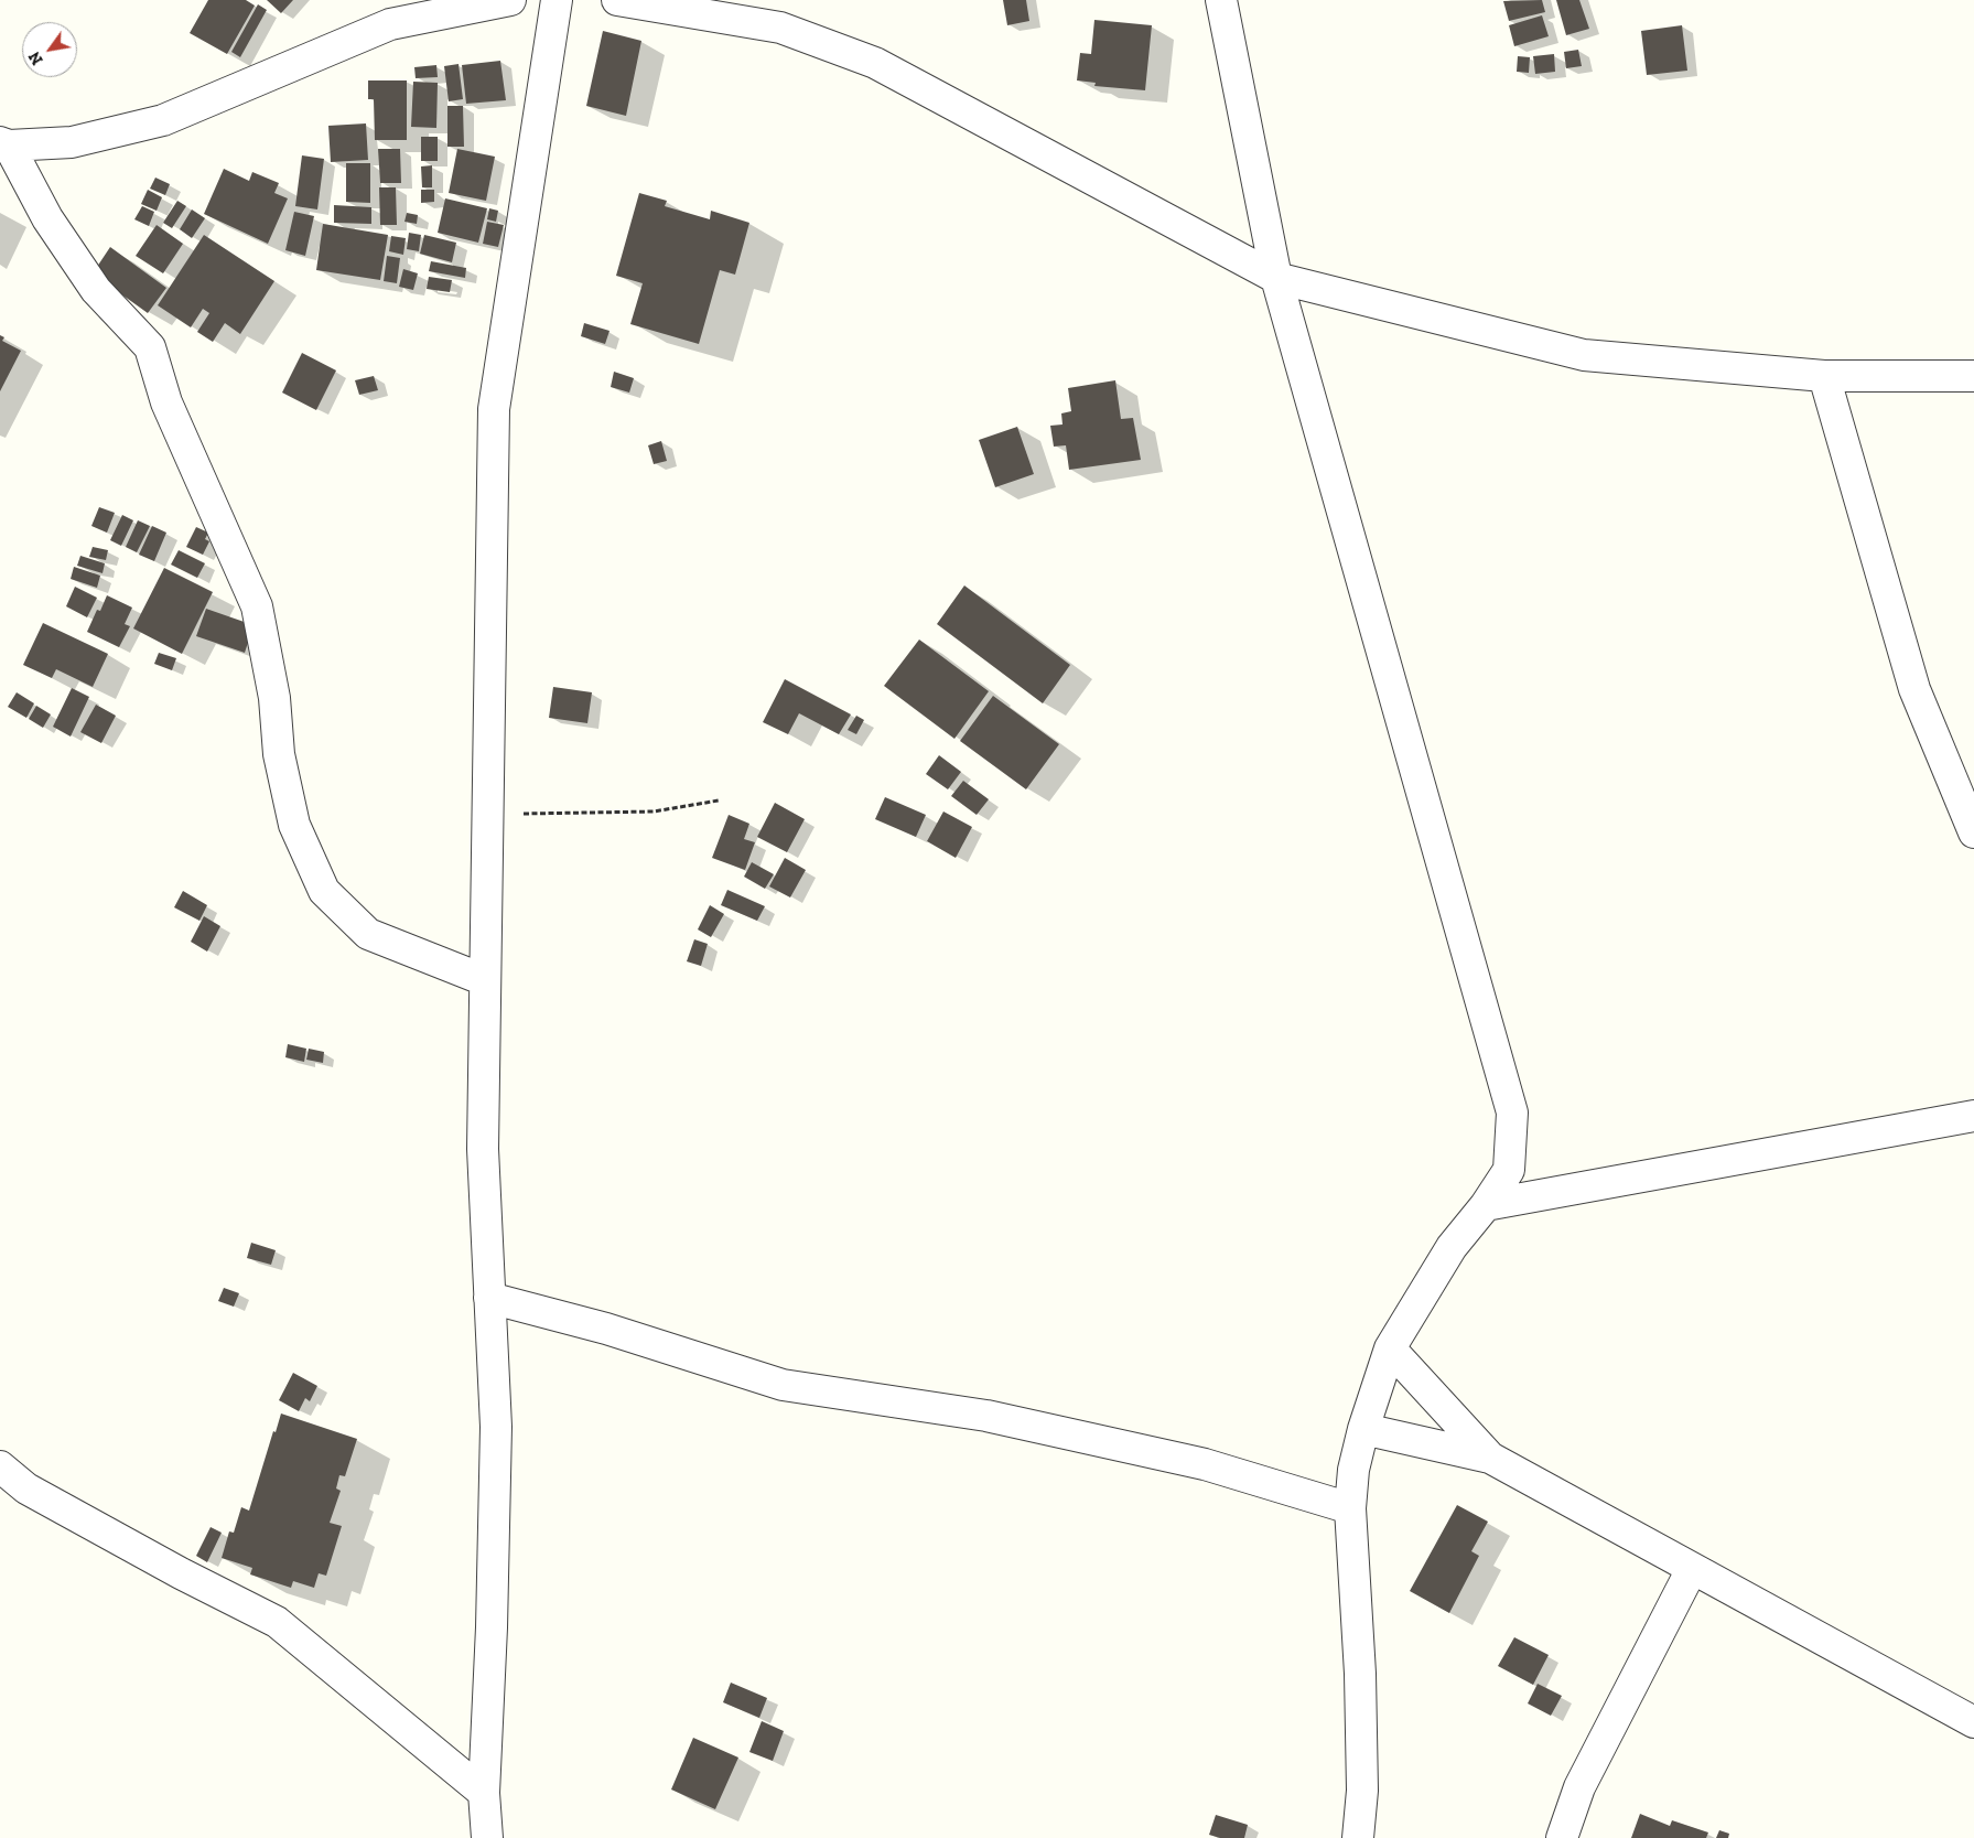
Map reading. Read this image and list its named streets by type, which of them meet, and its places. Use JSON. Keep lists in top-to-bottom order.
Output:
{
  "north": "bottom left"
}
